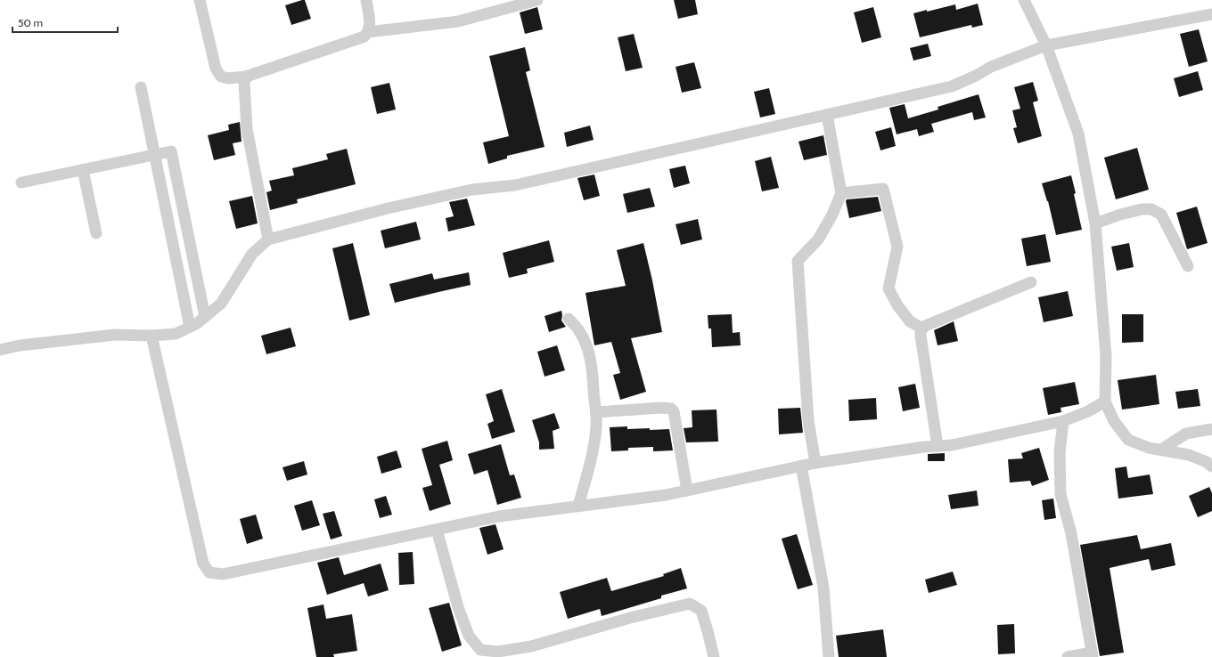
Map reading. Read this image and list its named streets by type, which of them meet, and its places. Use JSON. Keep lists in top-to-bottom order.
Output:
{
  "scale_bar": "50 m"
}
